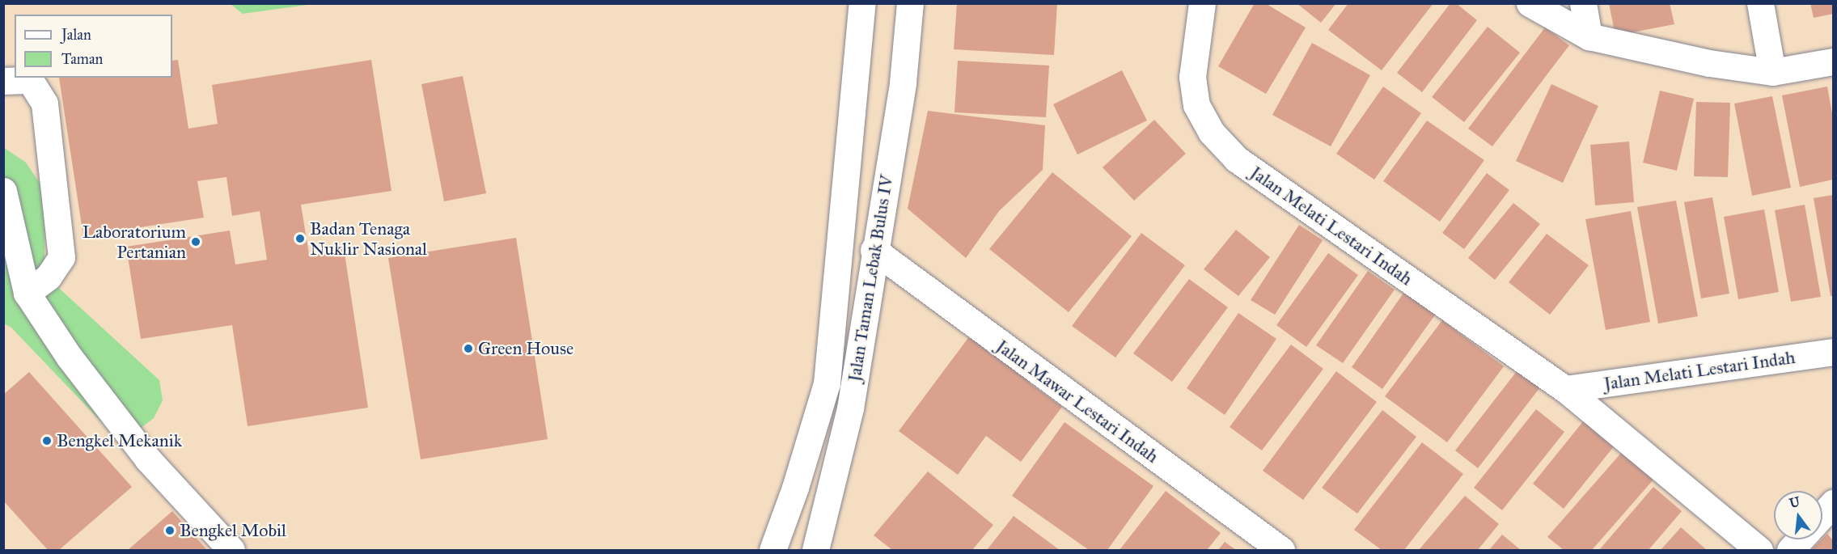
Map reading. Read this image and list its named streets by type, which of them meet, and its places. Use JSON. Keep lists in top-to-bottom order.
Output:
{
  "streets": {
    "street": ["Jalan Melati Lestari Indah", "Jalan Taman Lebak Bulus IV", "Jalan Mawar Lestari Indah"]
  },
  "crossings": [
    ["Jalan Taman Lebak Bulus IV", "Jalan Mawar Lestari Indah"]
  ],
  "places": [
    "Badan Tenaga Nuklir Nasional",
    "Laboratorium Pertanian",
    "Green House",
    "Bengkel Mekanik",
    "Bengkel Mobil"
  ],
  "legend": ["Jalan", "Taman"],
  "north": "top"
}
